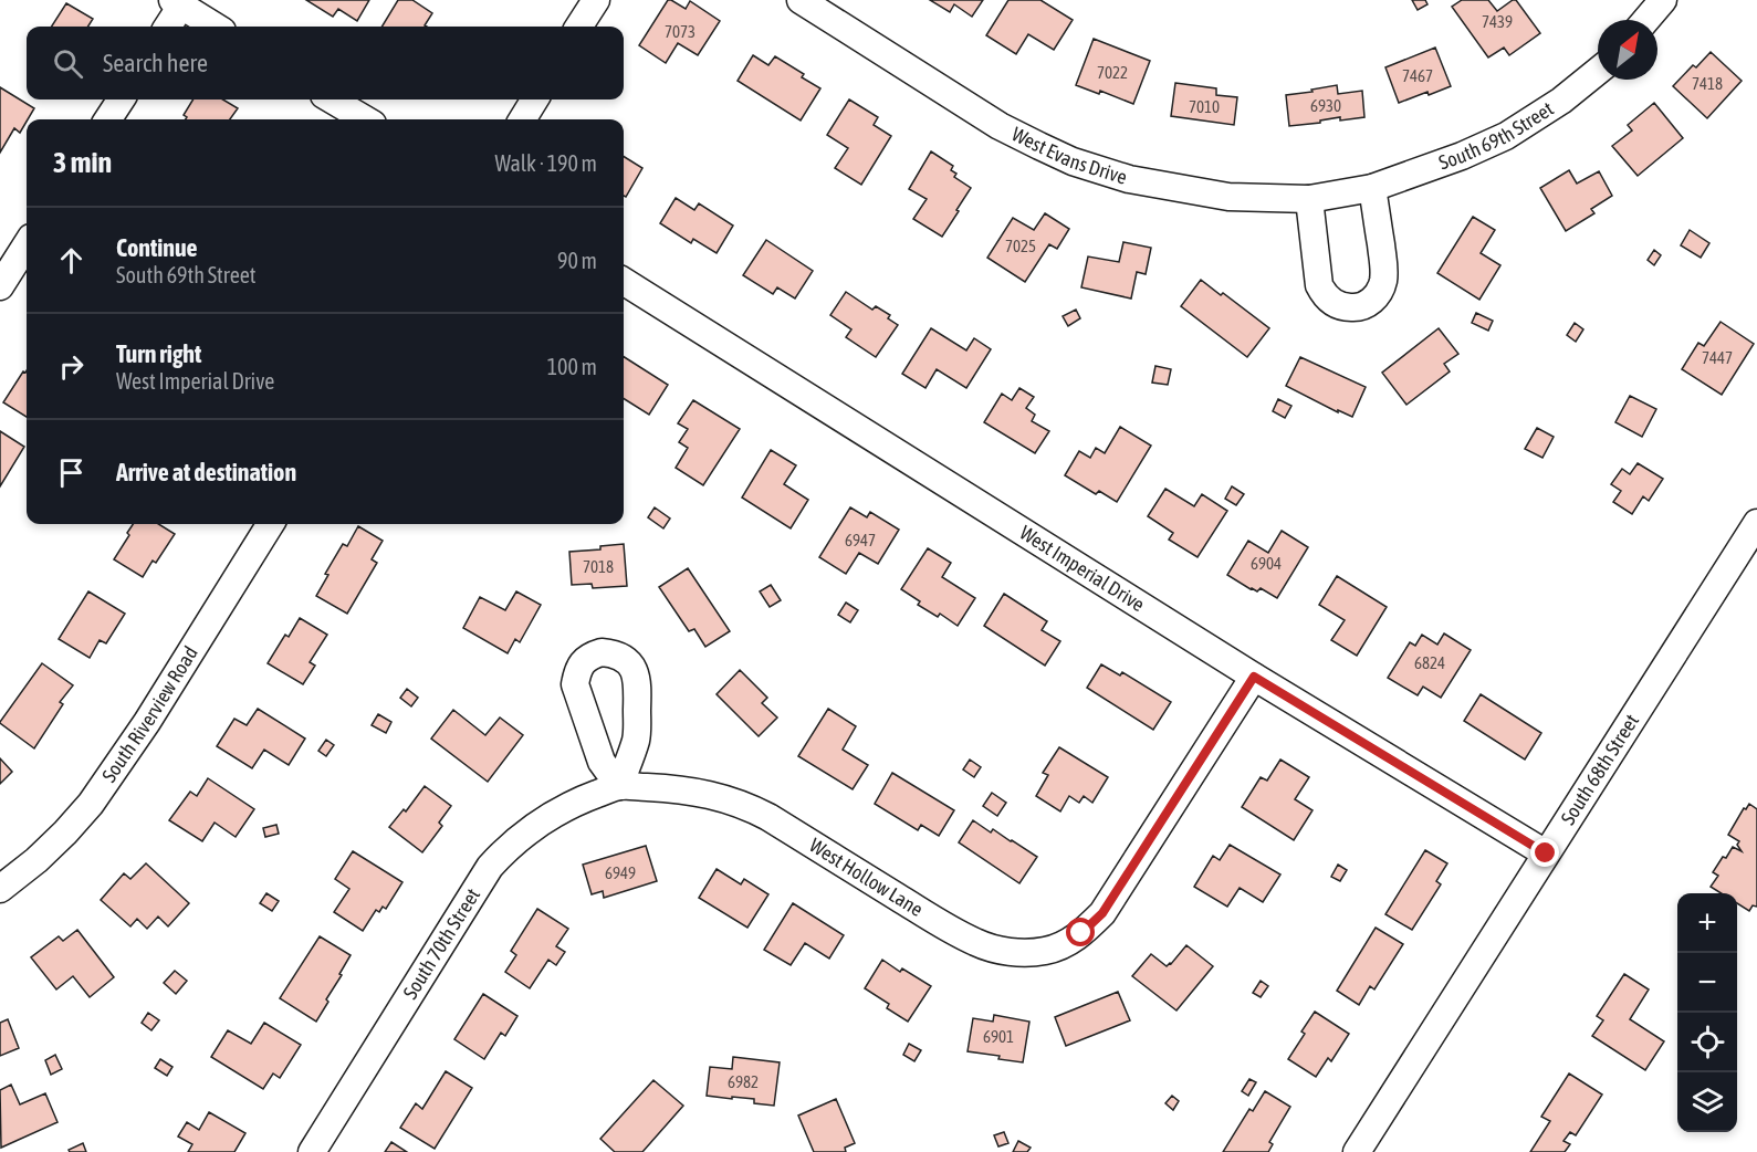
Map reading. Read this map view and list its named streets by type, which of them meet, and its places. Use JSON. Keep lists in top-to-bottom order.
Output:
{
  "streets": {
    "street": [
      "South 69th Street",
      "West Evans Drive",
      "West Imperial Drive",
      "South Riverview Road",
      "South 68th Street",
      "West Hollow Lane",
      "South 70th Street"
    ]
  },
  "crossings": [
    ["South 69th Street", "West Evans Drive"],
    ["West Imperial Drive", "South 68th Street"],
    ["West Imperial Drive", "West Hollow Lane"],
    ["West Hollow Lane", "South 70th Street"]
  ],
  "house_numbers": [
    "7439",
    "7073",
    "7022",
    "7467",
    "7418",
    "6930",
    "7010",
    "7025",
    "7447",
    "6947",
    "6904",
    "7018",
    "6824",
    "6949",
    "6901",
    "6982"
  ],
  "north": "top right",
  "page": {
    "search": "Search here",
    "heading": ["3 min", "Walk · 190 m"],
    "list": [
      ["Continue", "South 69th Street", "90 m"],
      ["Turn right", "West Imperial Drive", "100 m"],
      "Arrive at destination"
    ],
    "map_buttons": ["+", "−"]
  }
}
